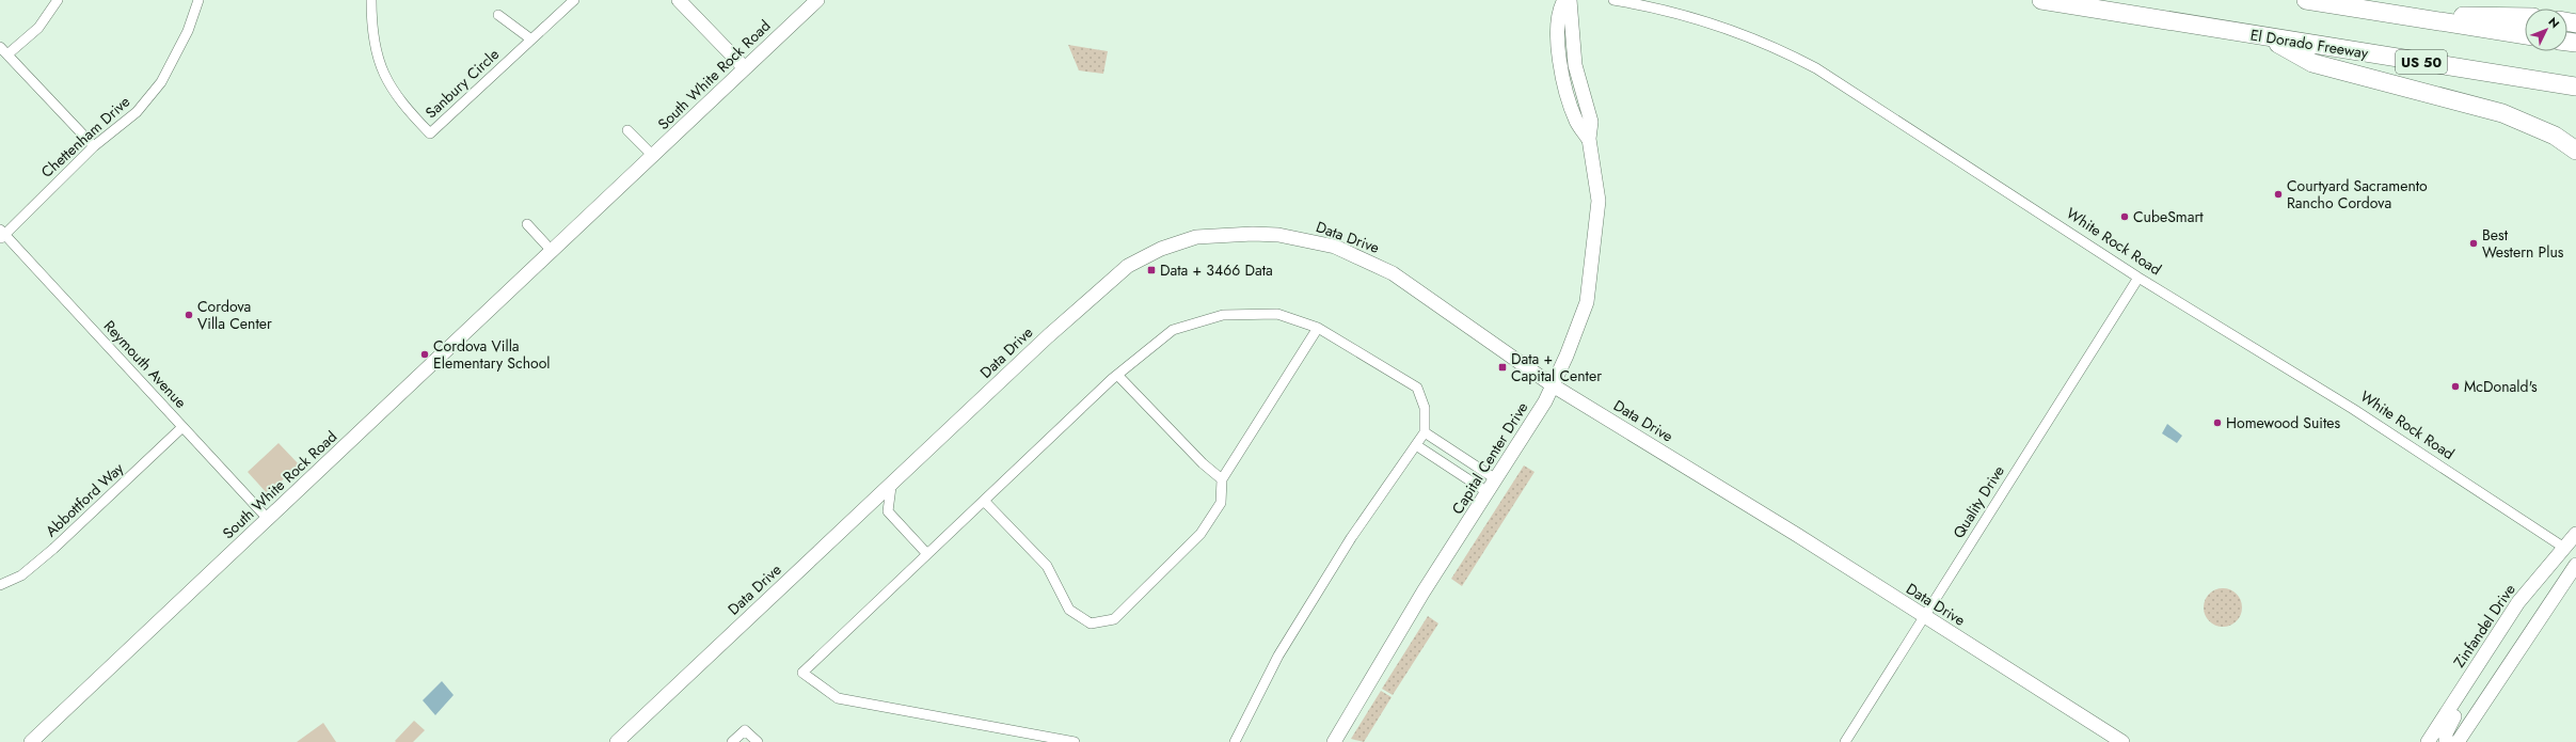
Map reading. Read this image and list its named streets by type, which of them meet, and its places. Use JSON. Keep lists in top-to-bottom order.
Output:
{
  "streets": {
    "highway": ["El Dorado Freeway", "US 50"],
    "street": [
      "South White Rock Road",
      "Sanbury Circle",
      "Chettenham Drive",
      "Data Drive",
      "White Rock Road",
      "Reymouth Avenue",
      "Capital Center Drive",
      "Abbottford Way",
      "Quality Drive",
      "Zinfandel Drive"
    ]
  },
  "crossings": [
    ["South White Rock Road", "Reymouth Avenue"],
    ["Chettenham Drive", "Reymouth Avenue"],
    ["Data Drive", "Capital Center Drive"],
    ["Data Drive", "Quality Drive"],
    ["White Rock Road", "Quality Drive"],
    ["White Rock Road", "Zinfandel Drive"],
    ["Reymouth Avenue", "Abbottford Way"]
  ],
  "places": {
    "other": [
      "Courtyard Sacramento Rancho Cordova",
      "CubeSmart",
      "Best Western Plus",
      "Cordova Villa Center",
      "Cordova Villa Elementary School",
      "McDonald's",
      "Homewood Suites"
    ],
    "transit": ["Data + 3466 Data", "Data + Capital Center"]
  },
  "north": "top right"
}
